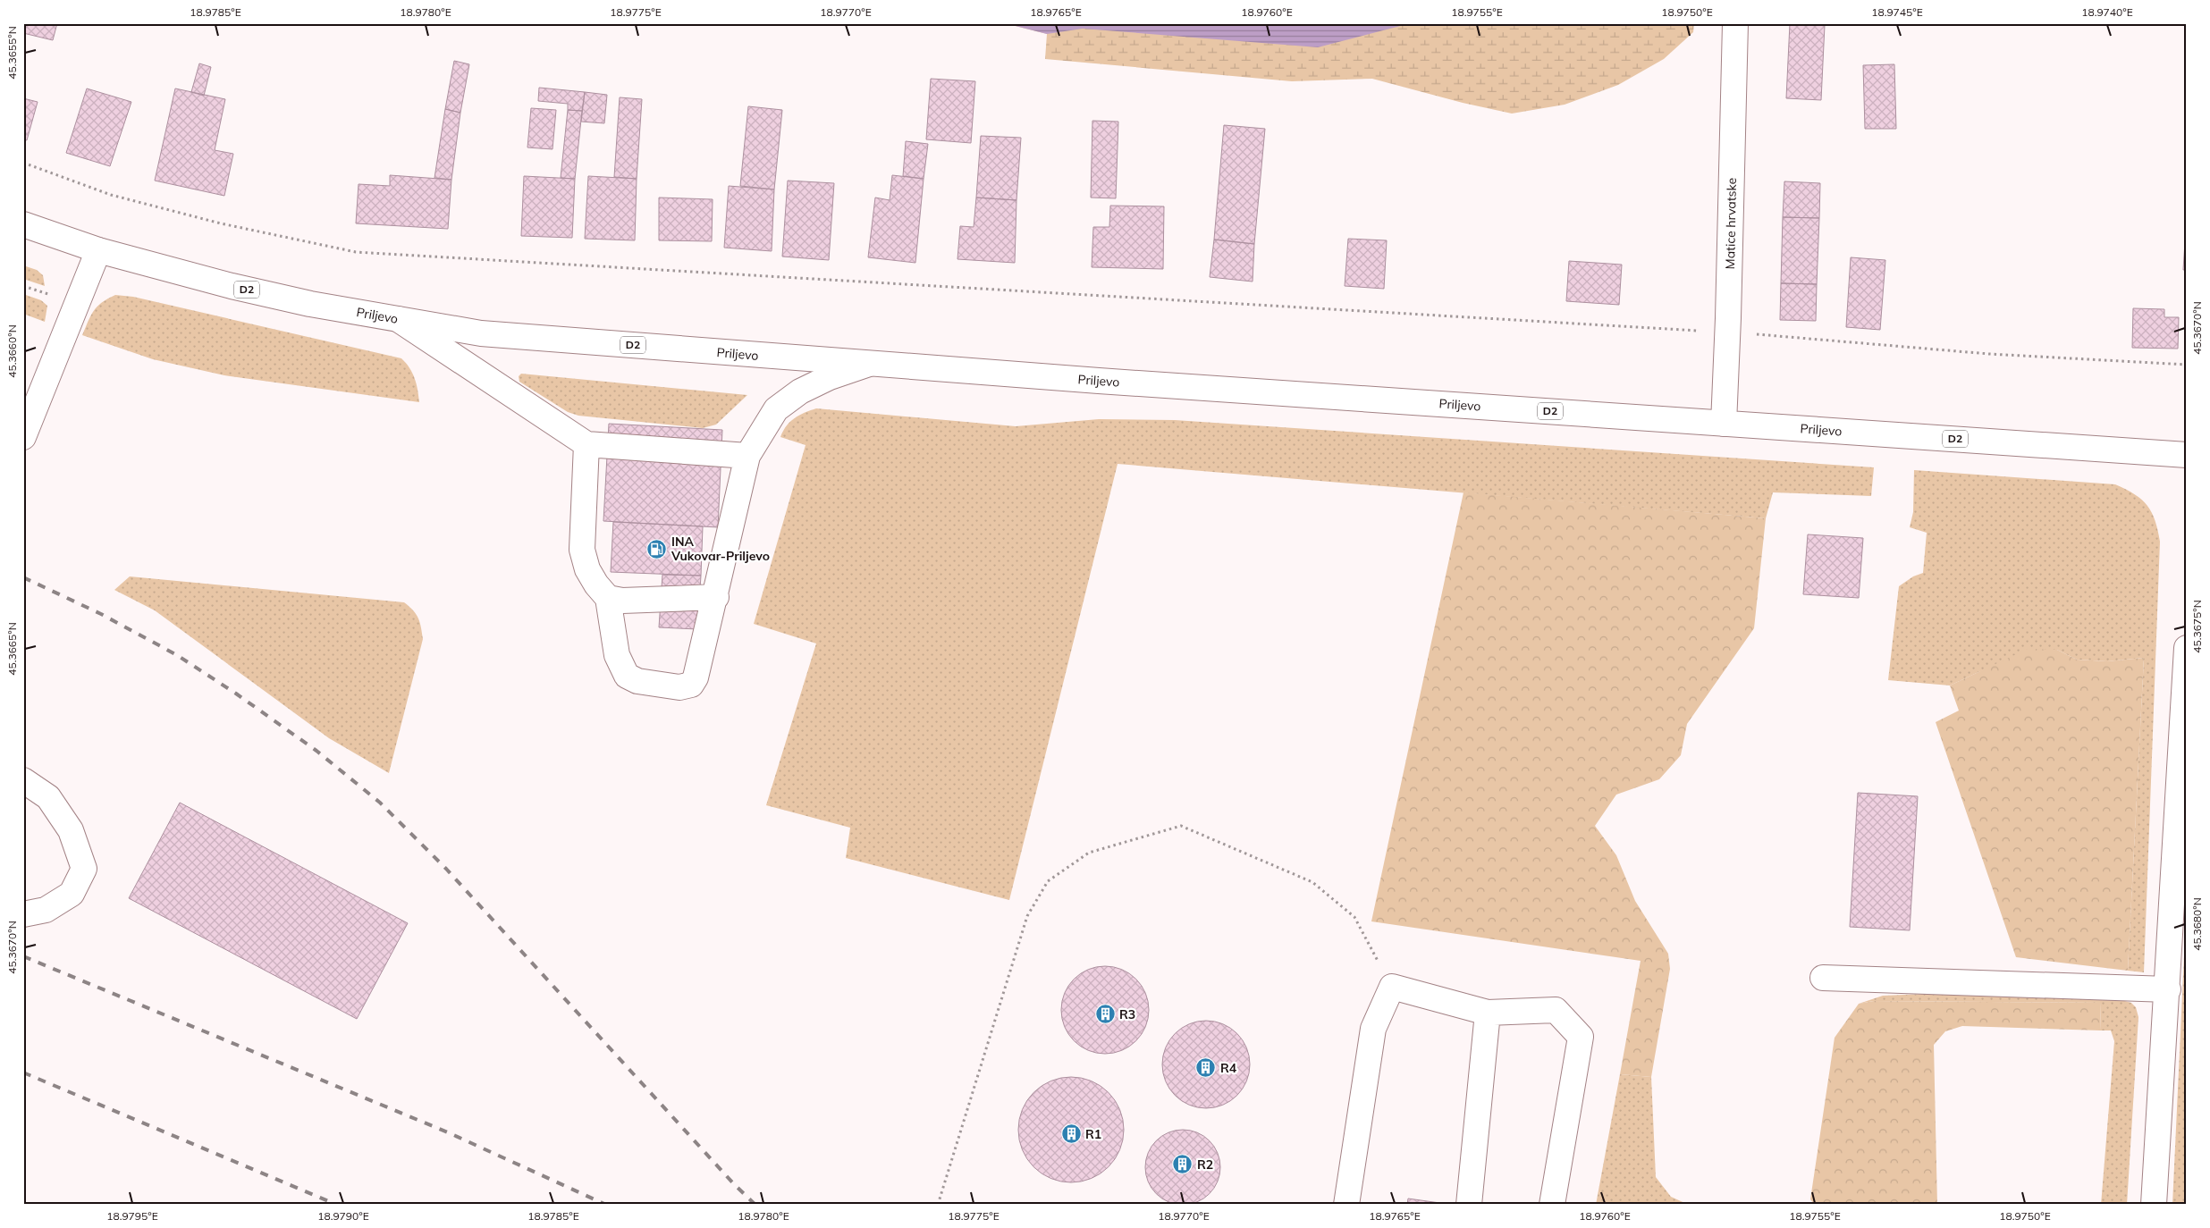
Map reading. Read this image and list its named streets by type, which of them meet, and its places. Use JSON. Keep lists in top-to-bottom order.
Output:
{
  "streets": {
    "main road": ["Matice hrvatske", "D2", "Priljevo"]
  },
  "crossings": [
    ["Matice hrvatske", "Priljevo"]
  ],
  "places": {
    "fuel station": ["INA Vukovar-Priljevo"],
    "building": [
      "R3",
      "R4",
      "R1",
      "R2"
    ]
  },
  "coordinates": [
    "18.9785°E",
    "18.9780°E",
    "18.9775°E",
    "18.9770°E",
    "18.9765°E",
    "18.9760°E",
    "18.9755°E",
    "18.9750°E",
    "18.9745°E",
    "18.9740°E",
    "45.3655°N",
    "45.3670°N",
    "45.3660°N",
    "45.3675°N",
    "45.3665°N",
    "45.3680°N",
    "18.9795°E",
    "18.9790°E"
  ]
}
